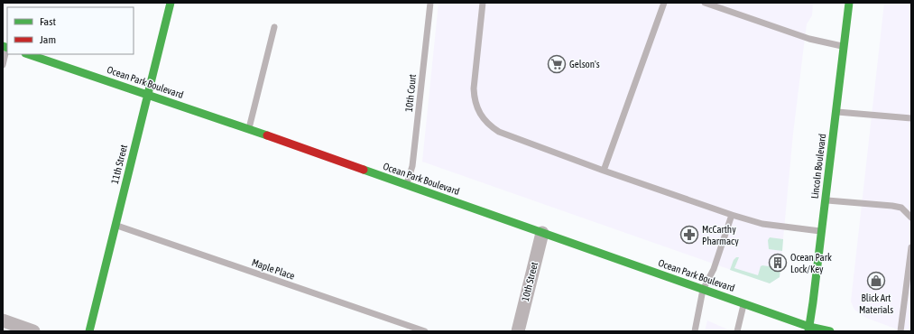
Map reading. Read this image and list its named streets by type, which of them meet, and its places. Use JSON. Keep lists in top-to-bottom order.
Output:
{
  "streets": {
    "main road": ["Ocean Park Boulevard", "11th Street", "Lincoln Boulevard"],
    "street": ["10th Street"],
    "lane": ["10th Court", "Maple Place"]
  },
  "crossings": [
    ["Ocean Park Boulevard", "10th Court"],
    ["Ocean Park Boulevard", "11th Street"],
    ["Ocean Park Boulevard", "Lincoln Boulevard"],
    ["Ocean Park Boulevard", "10th Street"],
    ["11th Street", "Maple Place"]
  ],
  "places": {
    "supermarket": ["Gelson's"],
    "pharmacy": ["McCarthy Pharmacy"],
    "building": ["Ocean Park Lock/Key"],
    "shop": ["Blick Art Materials"]
  },
  "legend": ["Fast", "Jam"]
}
